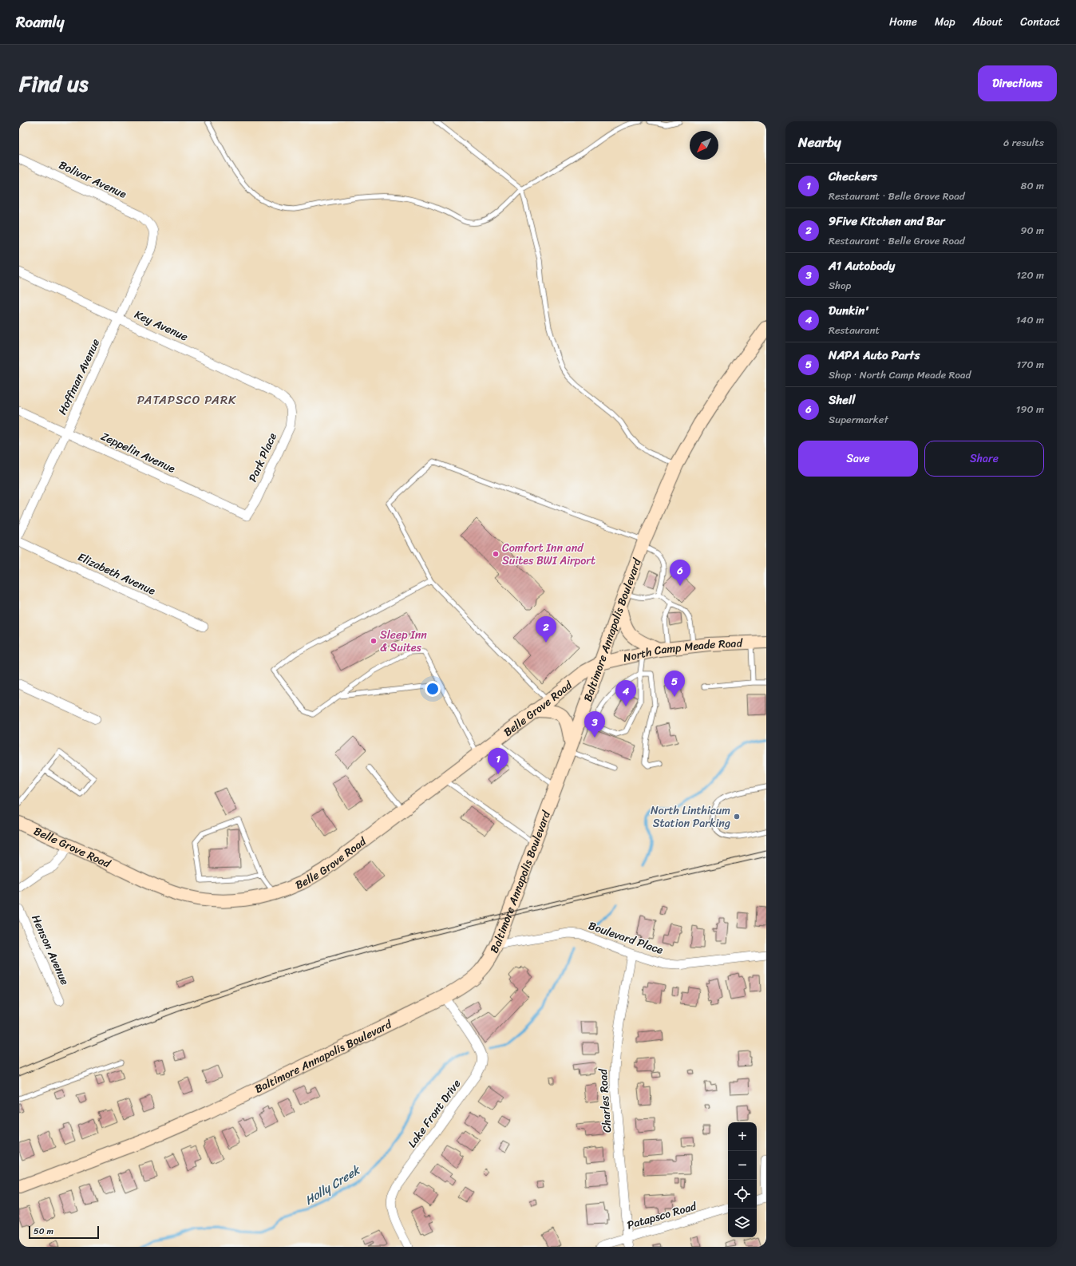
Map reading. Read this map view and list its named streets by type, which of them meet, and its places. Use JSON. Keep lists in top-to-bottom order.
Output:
{
  "streets": {
    "main road": ["Baltimore Annapolis Boulevard", "North Camp Meade Road", "Belle Grove Road"],
    "street": [
      "Bolivar Avenue",
      "Key Avenue",
      "Hoffman Avenue",
      "Zeppelin Avenue",
      "Park Place",
      "Elizabeth Avenue",
      "Boulevard Place",
      "Henson Avenue",
      "Charles Road",
      "Lake Front Drive",
      "Patapsco Road"
    ]
  },
  "crossings": [
    ["Bolivar Avenue", "Hoffman Avenue"],
    ["Key Avenue", "Hoffman Avenue"],
    ["Key Avenue", "Park Place"],
    ["Hoffman Avenue", "Zeppelin Avenue"],
    ["Zeppelin Avenue", "Park Place"],
    ["Baltimore Annapolis Boulevard", "North Camp Meade Road"],
    ["Baltimore Annapolis Boulevard", "Belle Grove Road"],
    ["Baltimore Annapolis Boulevard", "Boulevard Place"],
    ["Baltimore Annapolis Boulevard", "Lake Front Drive"],
    ["North Camp Meade Road", "Belle Grove Road"],
    ["Boulevard Place", "Charles Road"],
    ["Charles Road", "Patapsco Road"]
  ],
  "districts": ["PATAPSCO PARK"],
  "water": ["Holly Creek"],
  "places": ["Comfort Inn and Suites BWI Airport", "Sleep Inn & Suites", "North Linthicum Station Parking"],
  "scale_bar": "50 m",
  "north": "bottom left",
  "page": {
    "header": "Roamly",
    "nav": [
      "Home",
      "Map",
      "About",
      "Contact"
    ],
    "title": "Find us",
    "buttons": [
      "Directions",
      ["Save", "Share"]
    ],
    "heading": ["Nearby", "6 results"],
    "list": [
      {
        "mark": "1",
        "name": "Checkers",
        "note": "Restaurant · Belle Grove Road",
        "value": "80 m"
      },
      {
        "mark": "2",
        "name": "9Five Kitchen and Bar",
        "note": "Restaurant · Belle Grove Road",
        "value": "90 m"
      },
      {
        "mark": "3",
        "name": "A1 Autobody",
        "note": "Shop",
        "value": "120 m"
      },
      {
        "mark": "4",
        "name": "Dunkin'",
        "note": "Restaurant",
        "value": "140 m"
      },
      {
        "mark": "5",
        "name": "NAPA Auto Parts",
        "note": "Shop · North Camp Meade Road",
        "value": "170 m"
      },
      {
        "mark": "6",
        "name": "Shell",
        "note": "Supermarket",
        "value": "190 m"
      }
    ],
    "pins": [
      "6",
      "2",
      "5",
      "4",
      "3",
      "1"
    ],
    "map_buttons": ["+", "−"],
    "scale": "50 m"
  }
}
